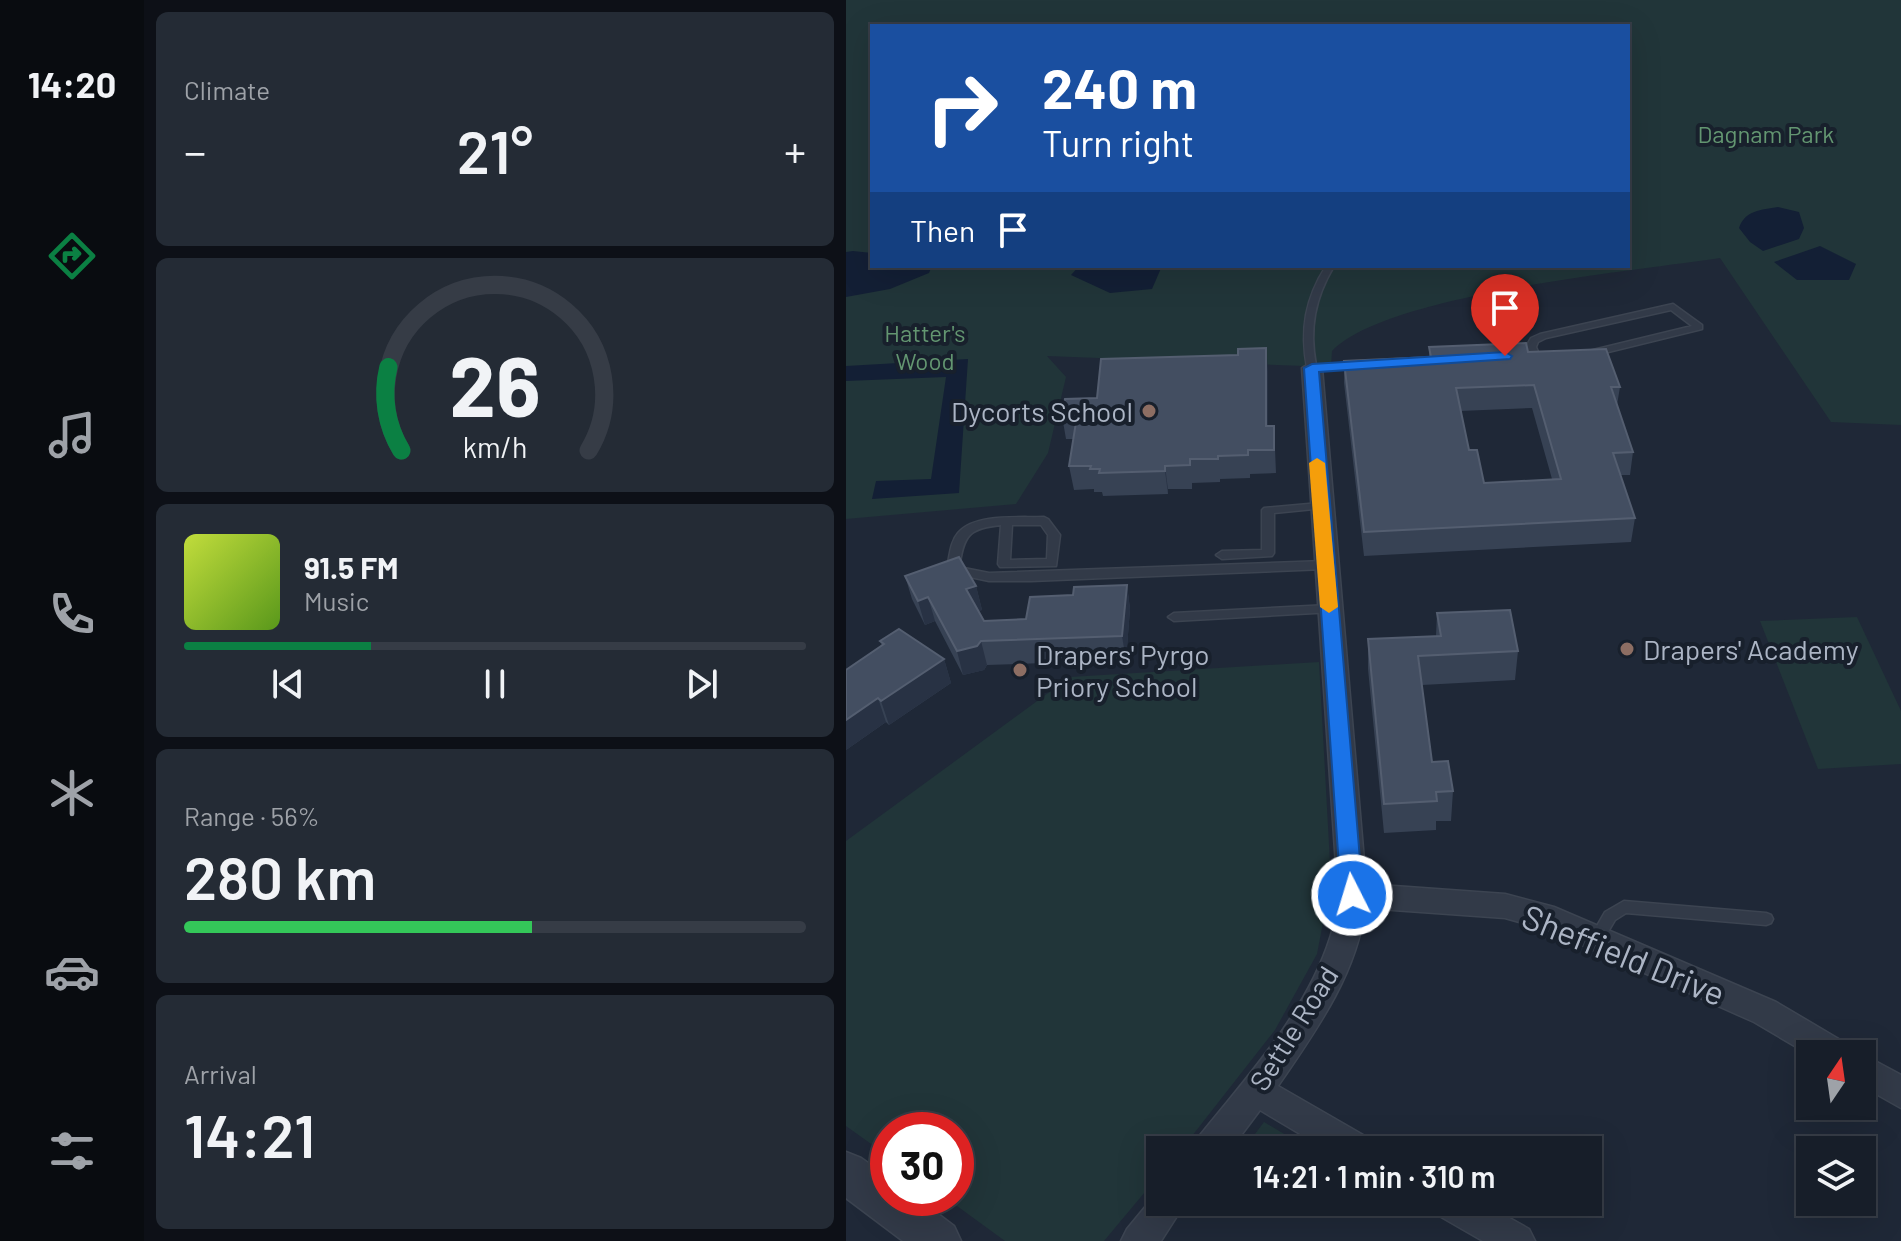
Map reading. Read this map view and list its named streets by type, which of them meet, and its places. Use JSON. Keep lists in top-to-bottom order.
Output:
{
  "streets": {
    "street": ["Sheffield Drive", "Settle Road"]
  },
  "crossings": [
    ["Sheffield Drive", "Settle Road"]
  ],
  "parks": ["Dagnam Park", "Hatter's Wood"],
  "places": ["Dycorts School", "Drapers' Academy", "Drapers' Pyrgo Priory School"],
  "north": "top",
  "page": {
    "tabs": "14:20",
    "tile": [
      "Climate",
      ["Range · 56%", "280 km"],
      ["Arrival", "14:21"]
    ],
    "turn": ["240 m", "Turn right"],
    "heat": ["−", "21°", "+"],
    "then": "Then",
    "song": ["91.5 FM", "Music"],
    "limit": "30",
    "trip": "14:21 · 1 min · 310 m",
    "gauge": ["26", "km/h"]
  }
}
